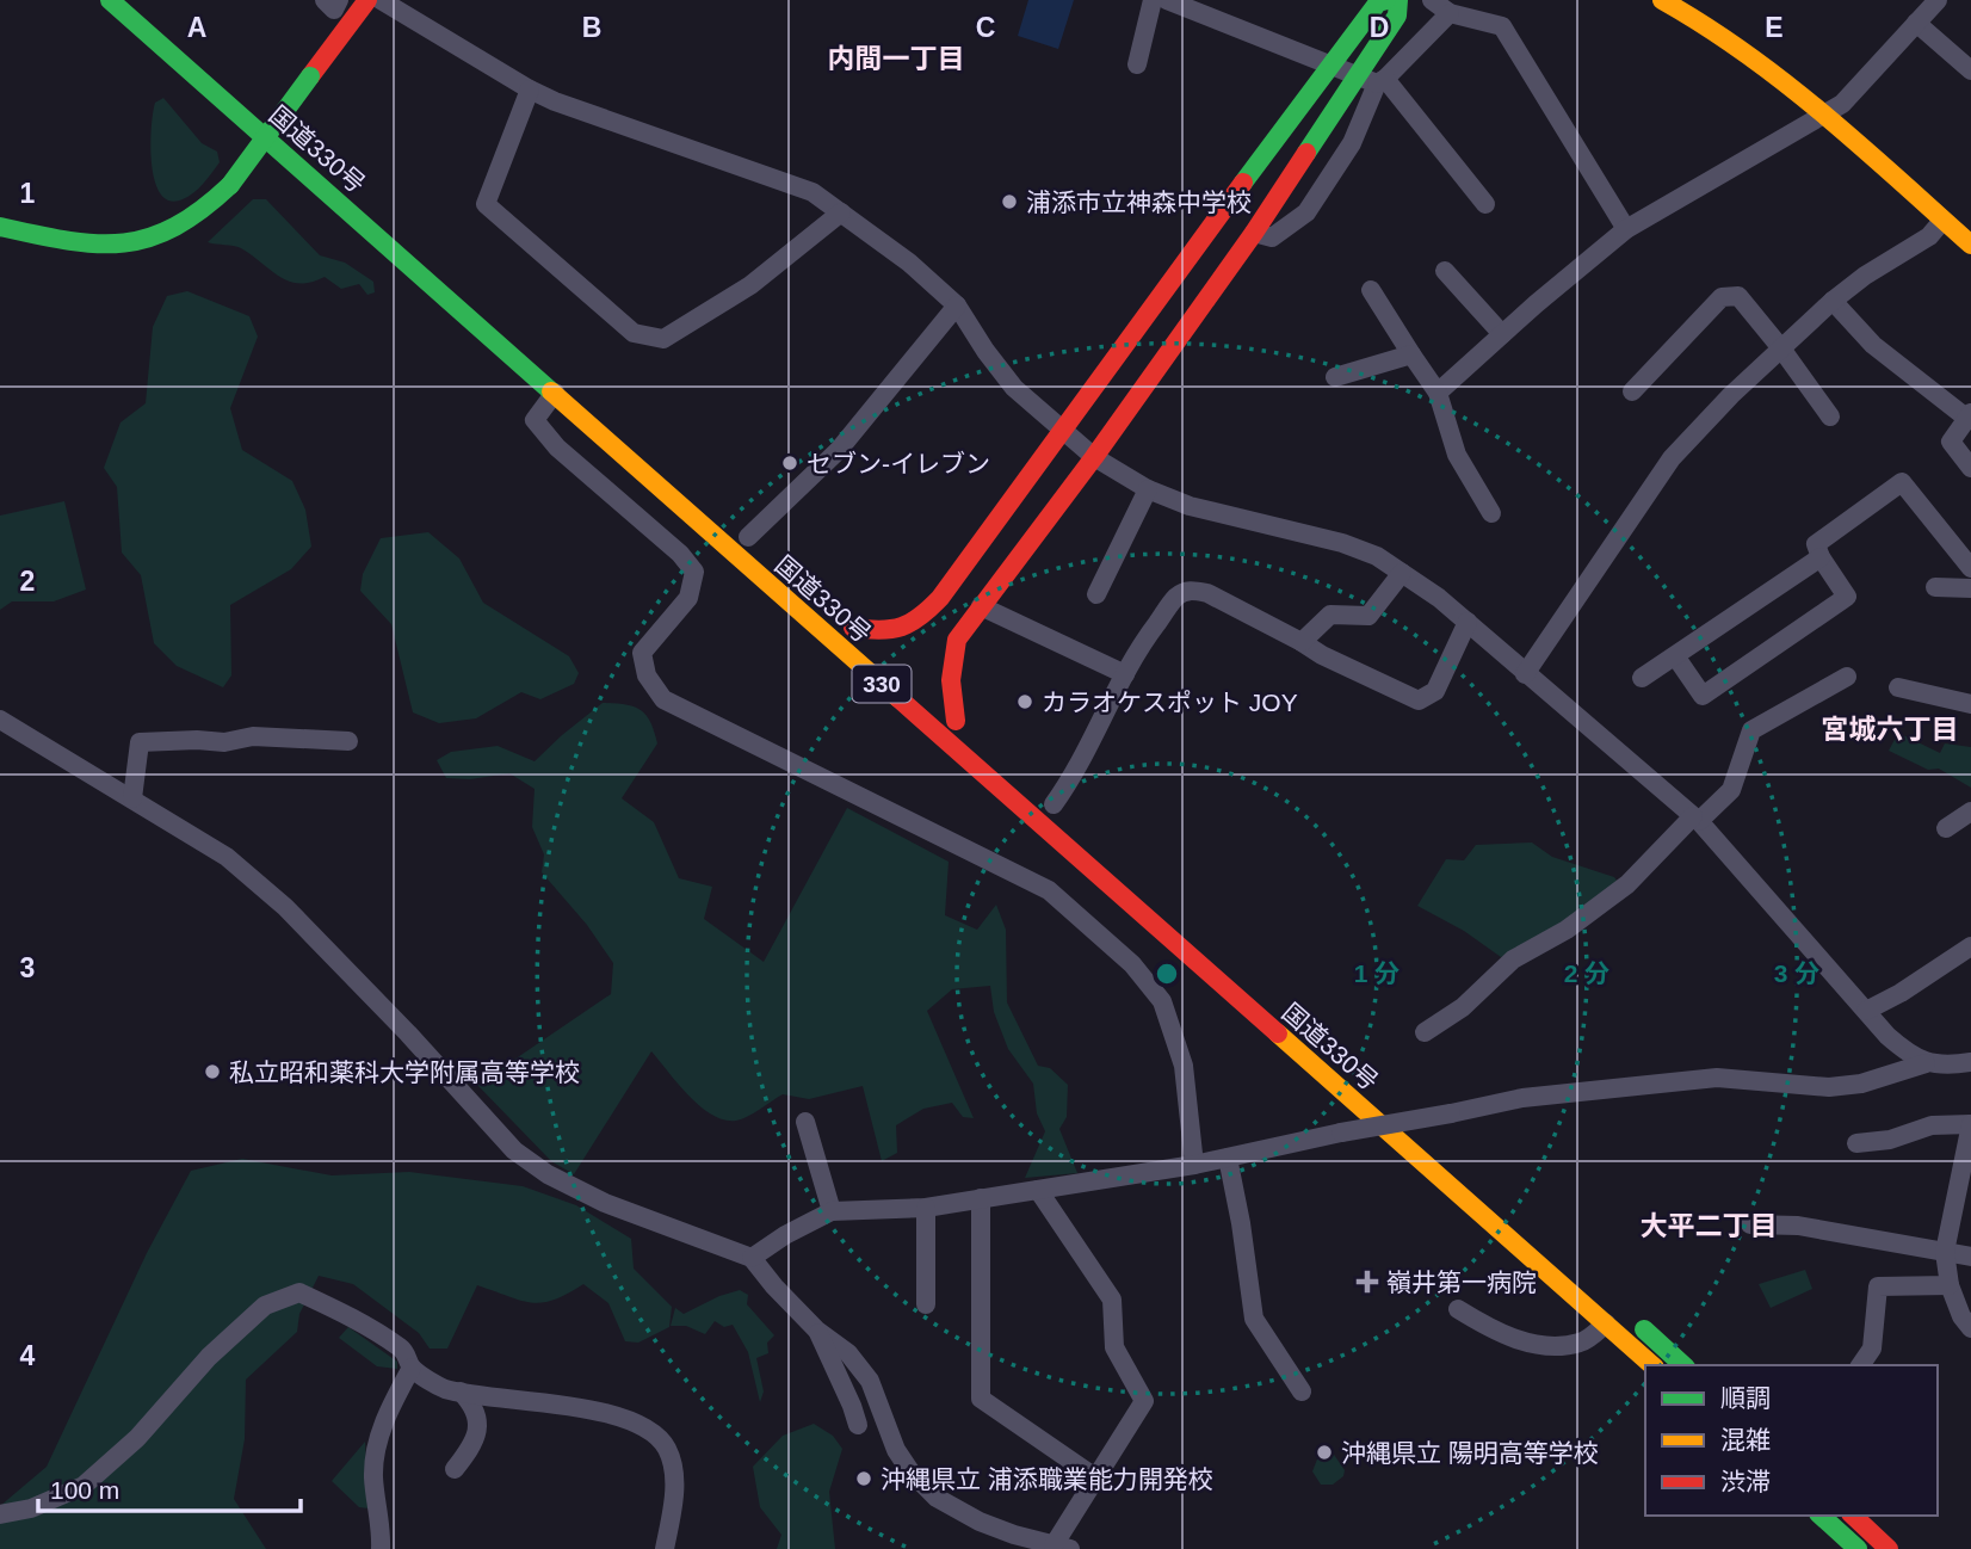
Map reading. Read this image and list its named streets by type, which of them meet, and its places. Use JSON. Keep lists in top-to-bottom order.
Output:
{
  "streets": {
    "main road": ["国道330号", "330"]
  },
  "districts": ["内間一丁目", "宮城六丁目", "大平二丁目"],
  "places": {
    "other": [
      "浦添市立神森中学校",
      "セブン-イレブン",
      "カラオケスポット JOY",
      "私立昭和薬科大学附属高等学校",
      "沖縄県立 陽明高等学校",
      "沖縄県立 浦添職業能力開発校"
    ],
    "health": ["嶺井第一病院"]
  },
  "legend": ["順調", "混雑", "渋滞"],
  "scale_bar": "100 m",
  "grid": {
    "columns": [
      "A",
      "B",
      "C",
      "D",
      "E"
    ],
    "rows": [
      "1",
      "2",
      "3",
      "4"
    ]
  },
  "rings": ["1 分", "2 分", "3 分"]
}
